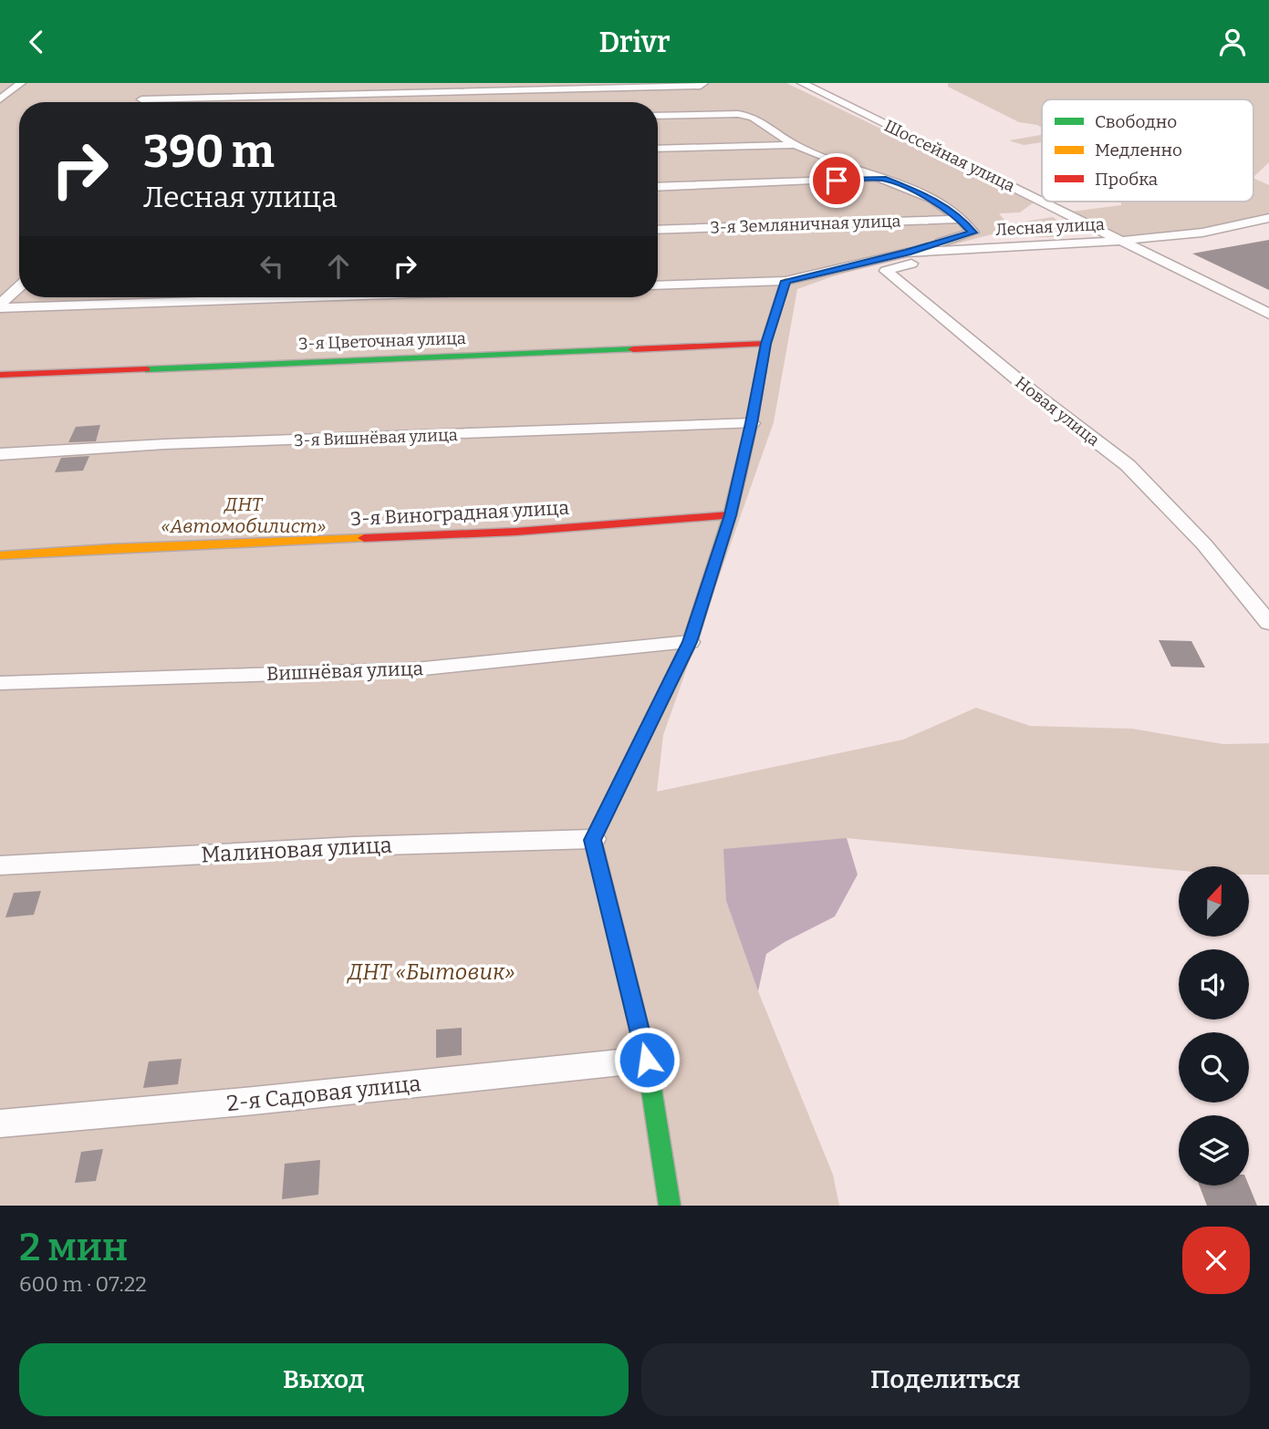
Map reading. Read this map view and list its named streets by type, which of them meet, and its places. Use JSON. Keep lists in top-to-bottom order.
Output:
{
  "streets": {
    "street": [
      "Шоссейная улица",
      "3-я Земляничная улица",
      "Лесная улица",
      "3-я Цветочная улица",
      "Новая улица",
      "3-я Вишнёвая улица",
      "3-я Виноградная улица",
      "Вишнёвая улица",
      "Малиновая улица",
      "2-я Садовая улица"
    ]
  },
  "crossings": [
    ["Шоссейная улица", "Лесная улица"],
    ["3-я Земляничная улица", "Лесная улица"],
    ["Лесная улица", "Новая улица"]
  ],
  "parks": ["ДНТ «Автомобилист»", "ДНТ «Бытовик»"],
  "legend": ["Свободно", "Медленно", "Пробка"],
  "north": "top",
  "page": {
    "header": "Drivr",
    "turn": ["390 m", "Лесная улица"],
    "heading": ["2 мин", "600 m · 07:22"],
    "buttons": ["Выход", "Поделиться"]
  }
}
